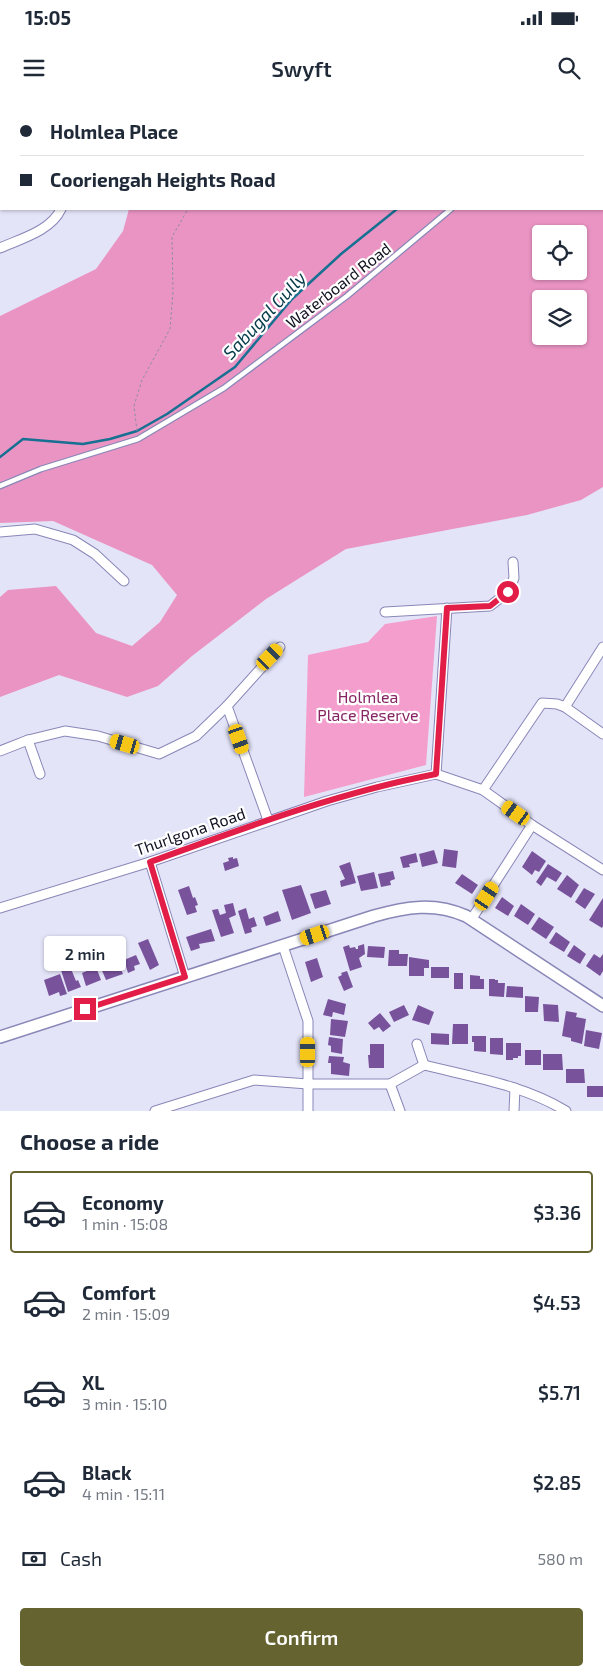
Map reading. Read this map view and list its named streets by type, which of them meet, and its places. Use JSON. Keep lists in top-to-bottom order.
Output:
{
  "streets": {
    "street": ["Thurlgona Road"],
    "lane": ["Waterboard Road"]
  },
  "water": ["Sabugal Gully"],
  "parks": ["Holmlea Place Reserve"],
  "page": {
    "status": "15:05",
    "header": "Swyft",
    "banner": ["Holmlea Place", "Cooriengah Heights Road"],
    "bubble": "2 min",
    "heading": "Choose a ride",
    "list": [
      {
        "name": "Economy",
        "note": "1 min · 15:08",
        "value": "$3.36"
      },
      {
        "name": "Comfort",
        "note": "2 min · 15:09",
        "value": "$4.53"
      },
      {
        "name": "XL",
        "note": "3 min · 15:10",
        "value": "$5.71"
      },
      {
        "name": "Black",
        "note": "4 min · 15:11",
        "value": "$2.85"
      }
    ],
    "pay": ["Cash", "580 m"],
    "buttons": "Confirm"
  }
}
